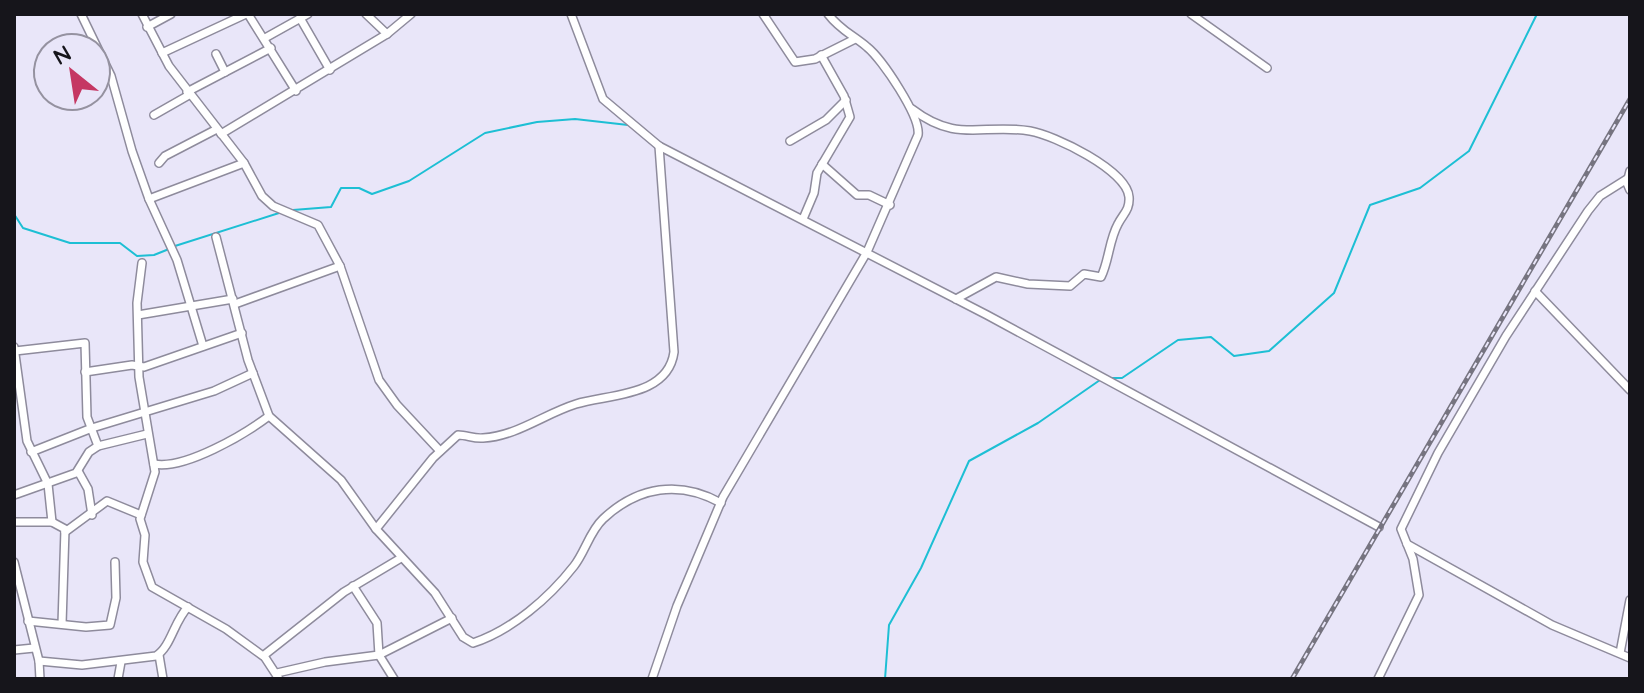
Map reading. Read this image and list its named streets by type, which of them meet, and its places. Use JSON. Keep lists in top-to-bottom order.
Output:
{
  "north": "top left"
}
